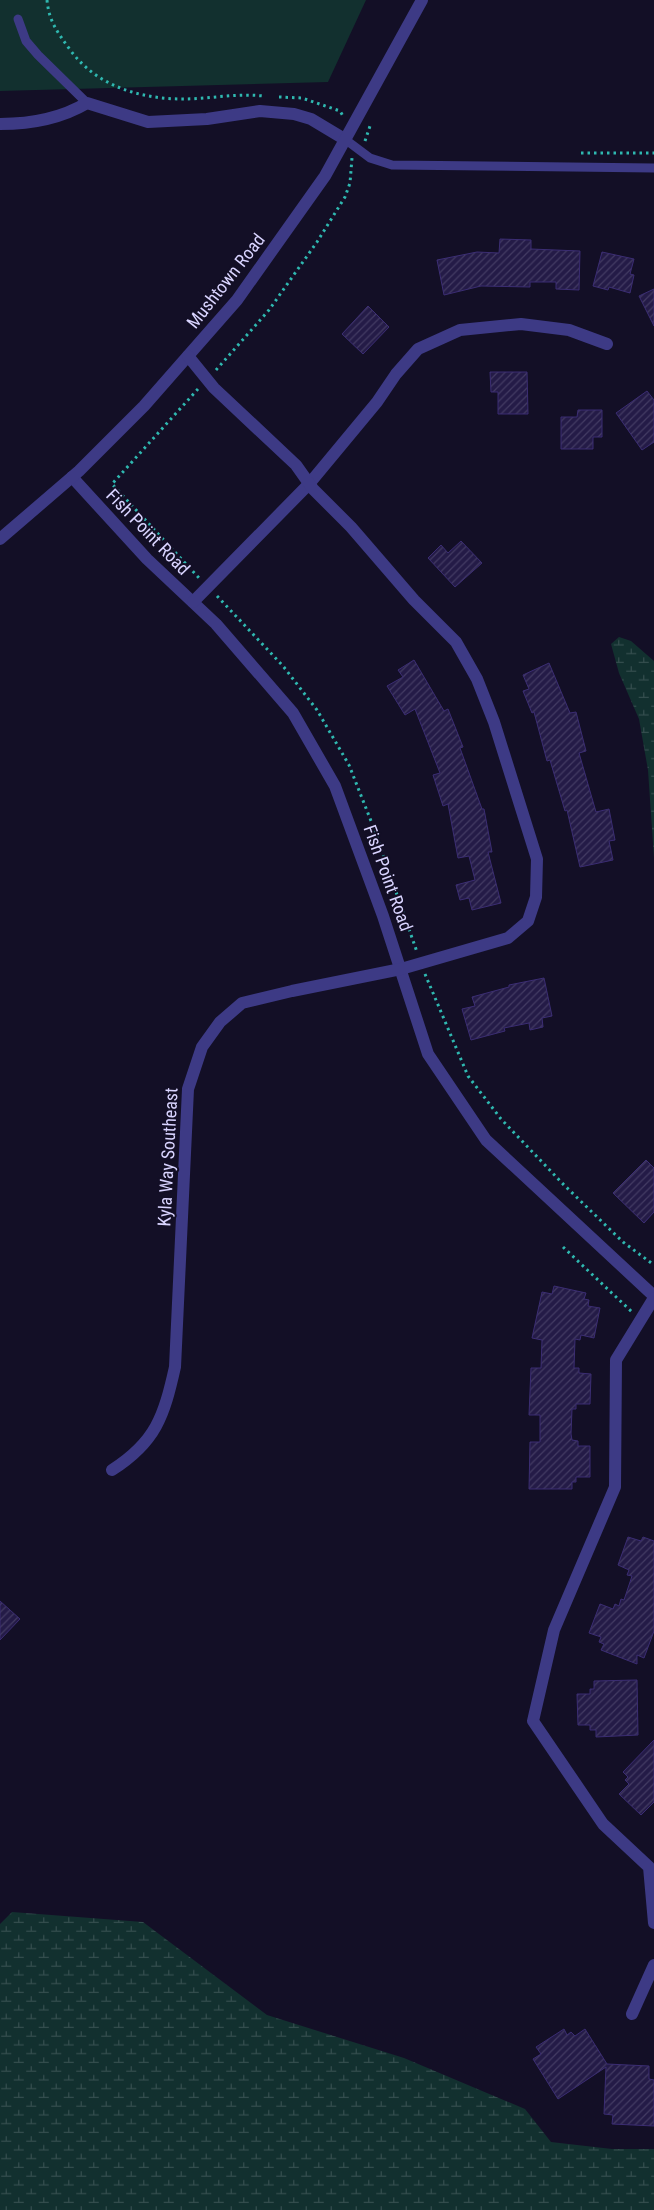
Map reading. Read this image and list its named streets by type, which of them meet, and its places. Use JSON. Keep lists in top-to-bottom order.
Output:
{
  "streets": {
    "street": ["Mushtown Road", "Fish Point Road", "Kyla Way Southeast"]
  },
  "crossings": [
    ["Mushtown Road", "Fish Point Road"],
    ["Mushtown Road", "Kyla Way Southeast"],
    ["Fish Point Road", "Kyla Way Southeast"]
  ]
}
